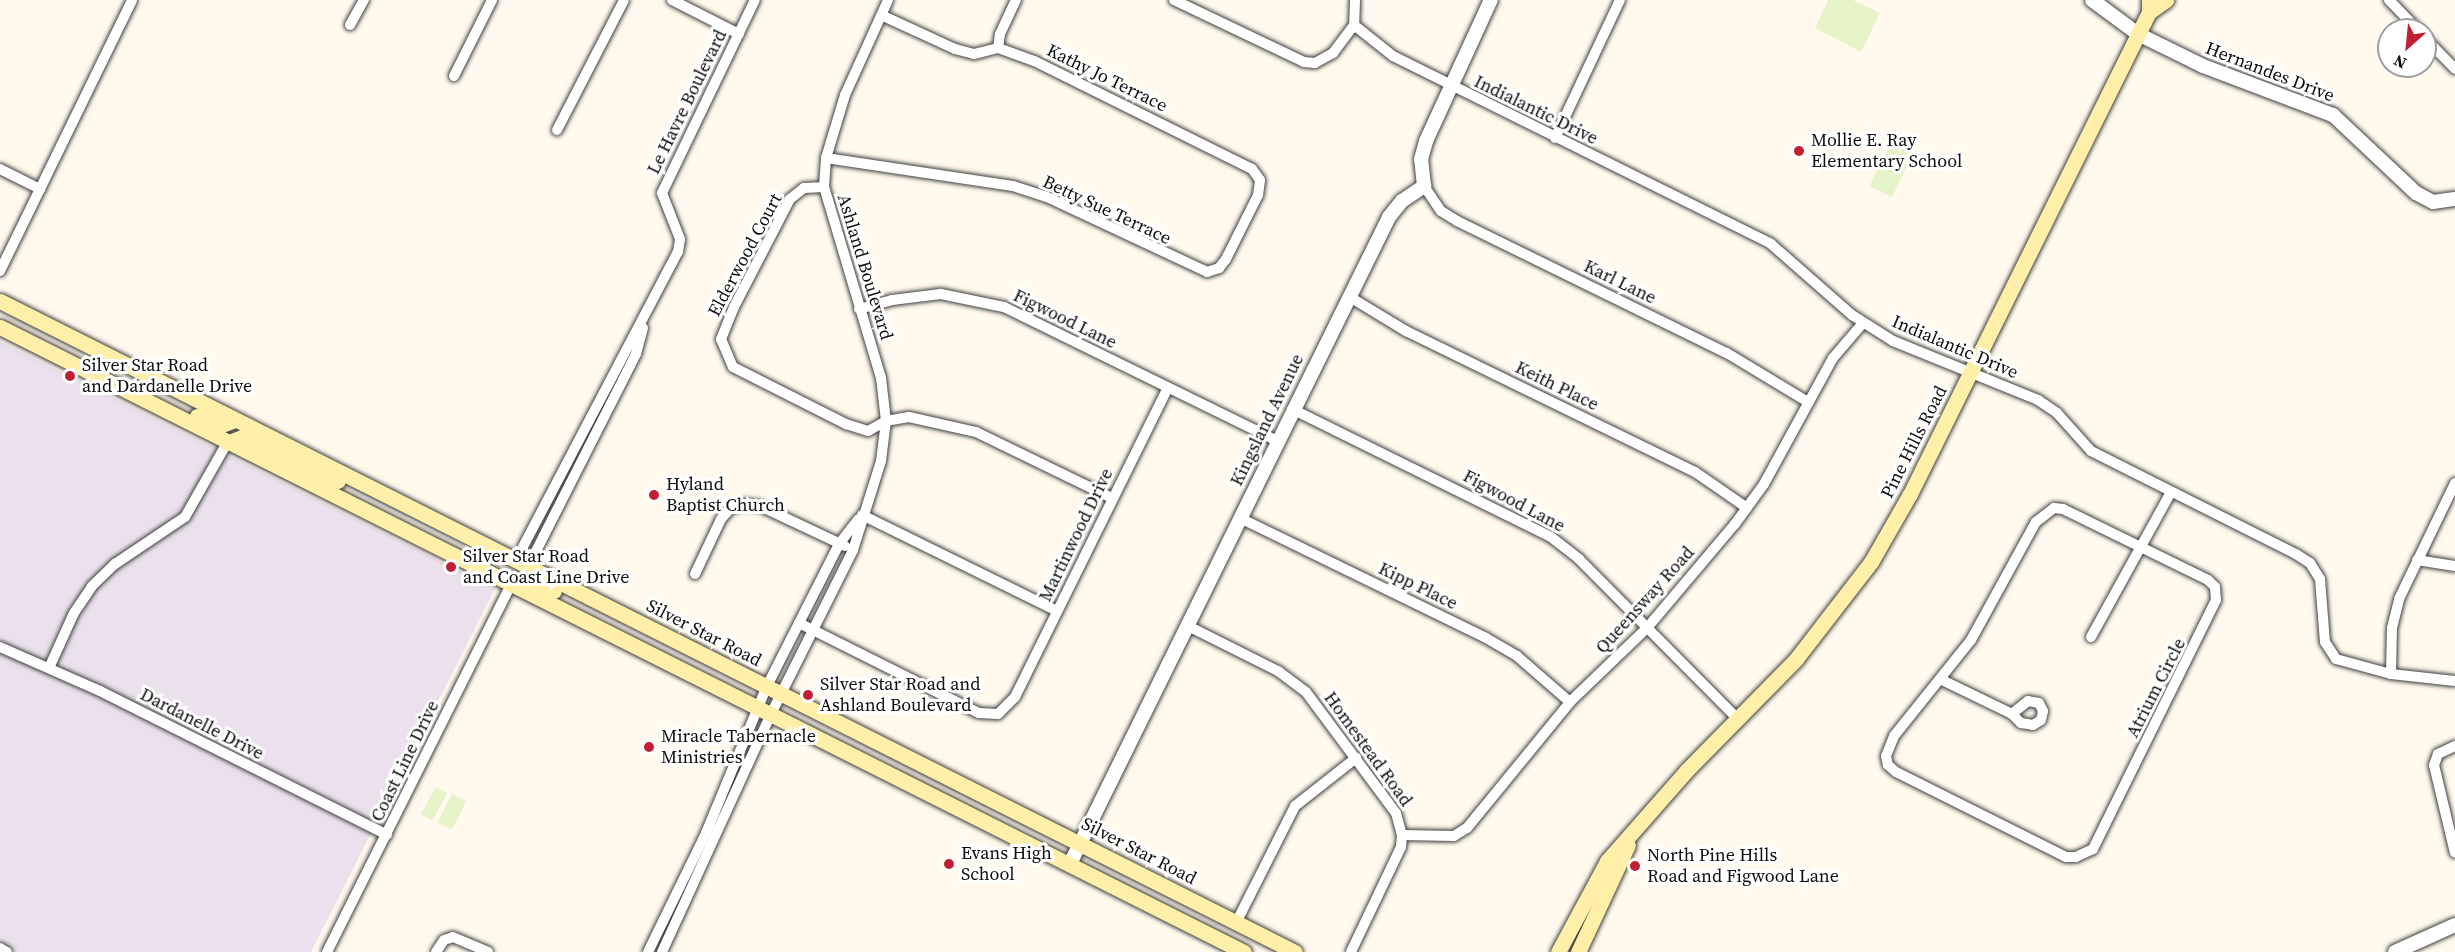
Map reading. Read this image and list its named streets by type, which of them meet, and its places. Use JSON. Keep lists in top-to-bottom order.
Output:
{
  "streets": {
    "main road": ["Pine Hills Road", "Silver Star Road"],
    "street": [
      "Hernandes Drive",
      "Kathy Jo Terrace",
      "Le Havre Boulevard",
      "Indialantic Drive",
      "Betty Sue Terrace",
      "Elderwood Court",
      "Ashland Boulevard",
      "Karl Lane",
      "Figwood Lane",
      "Keith Place",
      "Kingsland Avenue",
      "Martinwood Drive",
      "Kipp Place",
      "Queensway Road",
      "Atrium Circle",
      "Dardanelle Drive",
      "Homestead Road",
      "Coast Line Drive"
    ]
  },
  "crossings": [
    ["Hernandes Drive", "Pine Hills Road"],
    ["Kathy Jo Terrace", "Betty Sue Terrace"],
    ["Kathy Jo Terrace", "Ashland Boulevard"],
    ["Le Havre Boulevard", "Silver Star Road"],
    ["Indialantic Drive", "Pine Hills Road"],
    ["Indialantic Drive", "Queensway Road"],
    ["Betty Sue Terrace", "Ashland Boulevard"],
    ["Elderwood Court", "Ashland Boulevard"],
    ["Elderwood Court", "Martinwood Drive"],
    ["Ashland Boulevard", "Figwood Lane"],
    ["Ashland Boulevard", "Martinwood Drive"],
    ["Ashland Boulevard", "Silver Star Road"],
    ["Karl Lane", "Kingsland Avenue"],
    ["Karl Lane", "Queensway Road"],
    ["Figwood Lane", "Kingsland Avenue"],
    ["Figwood Lane", "Pine Hills Road"],
    ["Figwood Lane", "Martinwood Drive"],
    ["Figwood Lane", "Queensway Road"],
    ["Keith Place", "Kingsland Avenue"],
    ["Keith Place", "Queensway Road"],
    ["Kingsland Avenue", "Kipp Place"],
    ["Kingsland Avenue", "Silver Star Road"],
    ["Kingsland Avenue", "Homestead Road"],
    ["Kipp Place", "Queensway Road"],
    ["Queensway Road", "Homestead Road"],
    ["Dardanelle Drive", "Coast Line Drive"]
  ],
  "places": [
    "Mollie E. Ray Elementary School",
    "Silver Star Road and Dardanelle Drive",
    "Hyland Baptist Church",
    "Silver Star Road and Coast Line Drive",
    "Silver Star Road and Ashland Boulevard",
    "Miracle Tabernacle Ministries",
    "Evans High School",
    "North Pine Hills Road and Figwood Lane"
  ],
  "north": "bottom left"
}
